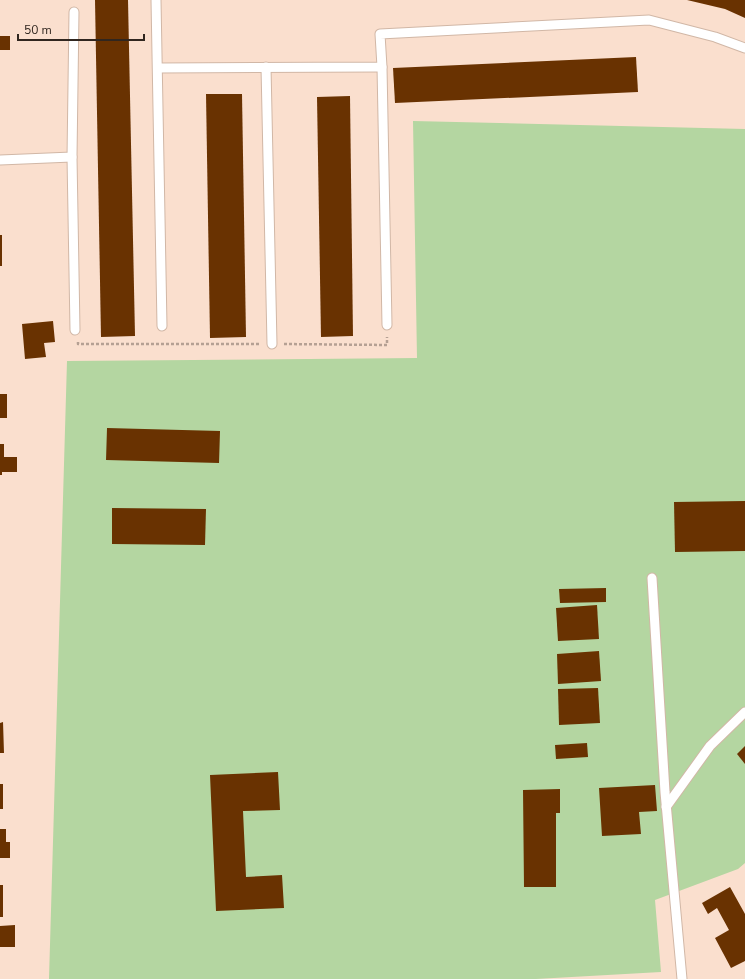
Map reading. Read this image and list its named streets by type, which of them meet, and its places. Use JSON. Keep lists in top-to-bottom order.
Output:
{
  "scale_bar": "50 m"
}
